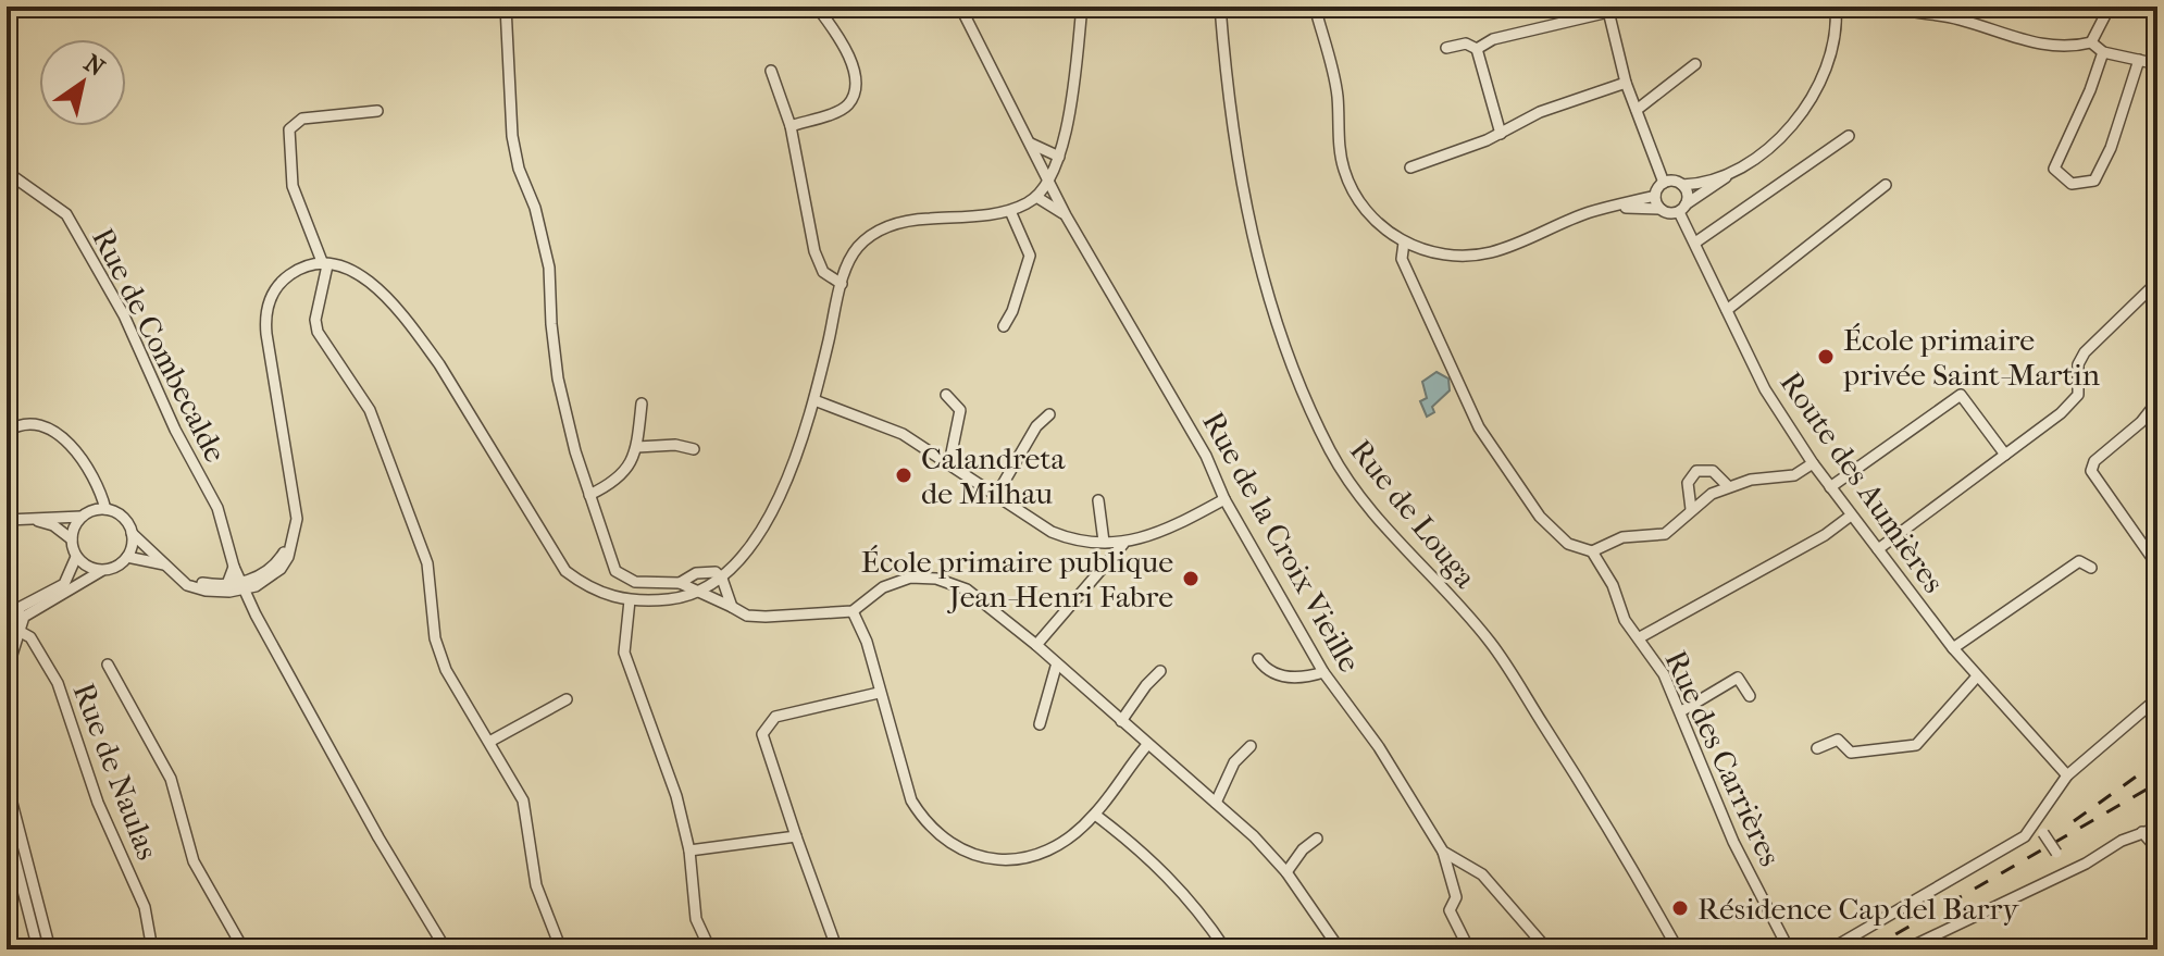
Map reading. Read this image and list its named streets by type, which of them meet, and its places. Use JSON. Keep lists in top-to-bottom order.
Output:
{
  "streets": {
    "street": [
      "Rue de Combecalde",
      "Route des Aumières",
      "Rue de Louga",
      "Rue de la Croix Vieille",
      "Rue des Carrières",
      "Rue de Naulas"
    ]
  },
  "places": [
    "École primaire privée Saint-Martin",
    "Calandreta de Milhau",
    "École primaire publique Jean-Henri Fabre",
    "Résidence Cap del Barry"
  ],
  "north": "top right"
}
